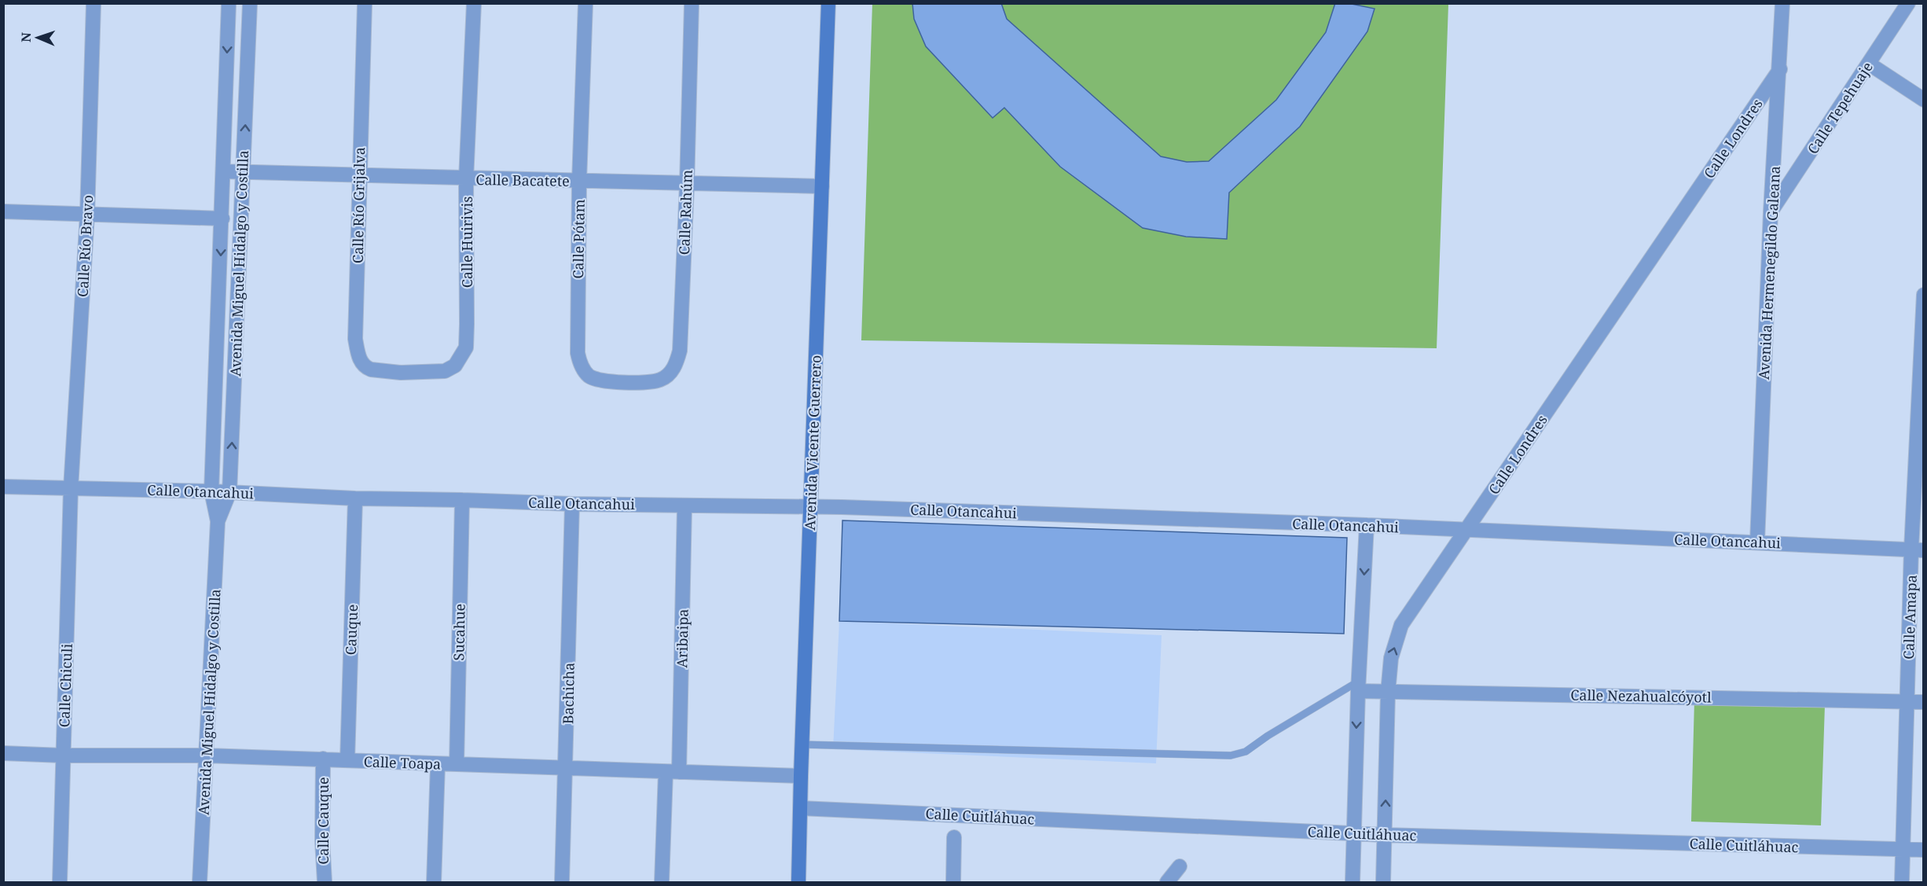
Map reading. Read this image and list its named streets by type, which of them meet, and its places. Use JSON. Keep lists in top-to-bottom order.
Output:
{
  "streets": {
    "main road": ["Avenida Vicente Guerrero"],
    "street": [
      "Calle Tepehuaje",
      "Calle Londres",
      "Calle Bacatete",
      "Calle Río Grijalva",
      "Calle Rahúm",
      "Calle Pótam",
      "Calle Huirivis",
      "Calle Río Bravo",
      "Avenida Miguel Hidalgo y Costilla",
      "Avenida Hermenegildo Galeana",
      "Calle Otancahui",
      "Calle Amapa",
      "Cauque",
      "Sucahue",
      "Aribaipa",
      "Calle Chiculi",
      "Bachicha",
      "Calle Nezahualcóyotl",
      "Calle Toapa",
      "Calle Cuitláhuac",
      "Calle Cauque"
    ]
  },
  "crossings": [
    ["Calle Tepehuaje", "Avenida Hermenegildo Galeana"],
    ["Calle Londres", "Avenida Hermenegildo Galeana"],
    ["Calle Londres", "Calle Otancahui"],
    ["Calle Londres", "Calle Nezahualcóyotl"],
    ["Calle Londres", "Calle Cuitláhuac"],
    ["Calle Bacatete", "Calle Río Grijalva"],
    ["Calle Bacatete", "Calle Rahúm"],
    ["Calle Bacatete", "Calle Pótam"],
    ["Calle Bacatete", "Calle Huirivis"],
    ["Calle Bacatete", "Avenida Miguel Hidalgo y Costilla"],
    ["Calle Bacatete", "Avenida Vicente Guerrero"],
    ["Calle Río Grijalva", "Calle Huirivis"],
    ["Calle Rahúm", "Calle Pótam"],
    ["Calle Río Bravo", "Calle Otancahui"],
    ["Calle Río Bravo", "Calle Chiculi"],
    ["Avenida Miguel Hidalgo y Costilla", "Calle Otancahui"],
    ["Avenida Miguel Hidalgo y Costilla", "Calle Toapa"],
    ["Avenida Hermenegildo Galeana", "Calle Otancahui"],
    ["Avenida Vicente Guerrero", "Calle Otancahui"],
    ["Avenida Vicente Guerrero", "Calle Toapa"],
    ["Avenida Vicente Guerrero", "Calle Cuitláhuac"],
    ["Calle Otancahui", "Calle Amapa"],
    ["Calle Otancahui", "Cauque"],
    ["Calle Otancahui", "Sucahue"],
    ["Calle Otancahui", "Aribaipa"],
    ["Calle Otancahui", "Calle Chiculi"],
    ["Calle Otancahui", "Bachicha"],
    ["Calle Amapa", "Calle Nezahualcóyotl"],
    ["Calle Amapa", "Calle Cuitláhuac"],
    ["Cauque", "Calle Toapa"],
    ["Sucahue", "Calle Toapa"],
    ["Aribaipa", "Calle Toapa"],
    ["Calle Chiculi", "Calle Toapa"],
    ["Bachicha", "Calle Toapa"],
    ["Calle Toapa", "Calle Cauque"]
  ],
  "north": "left"
}
